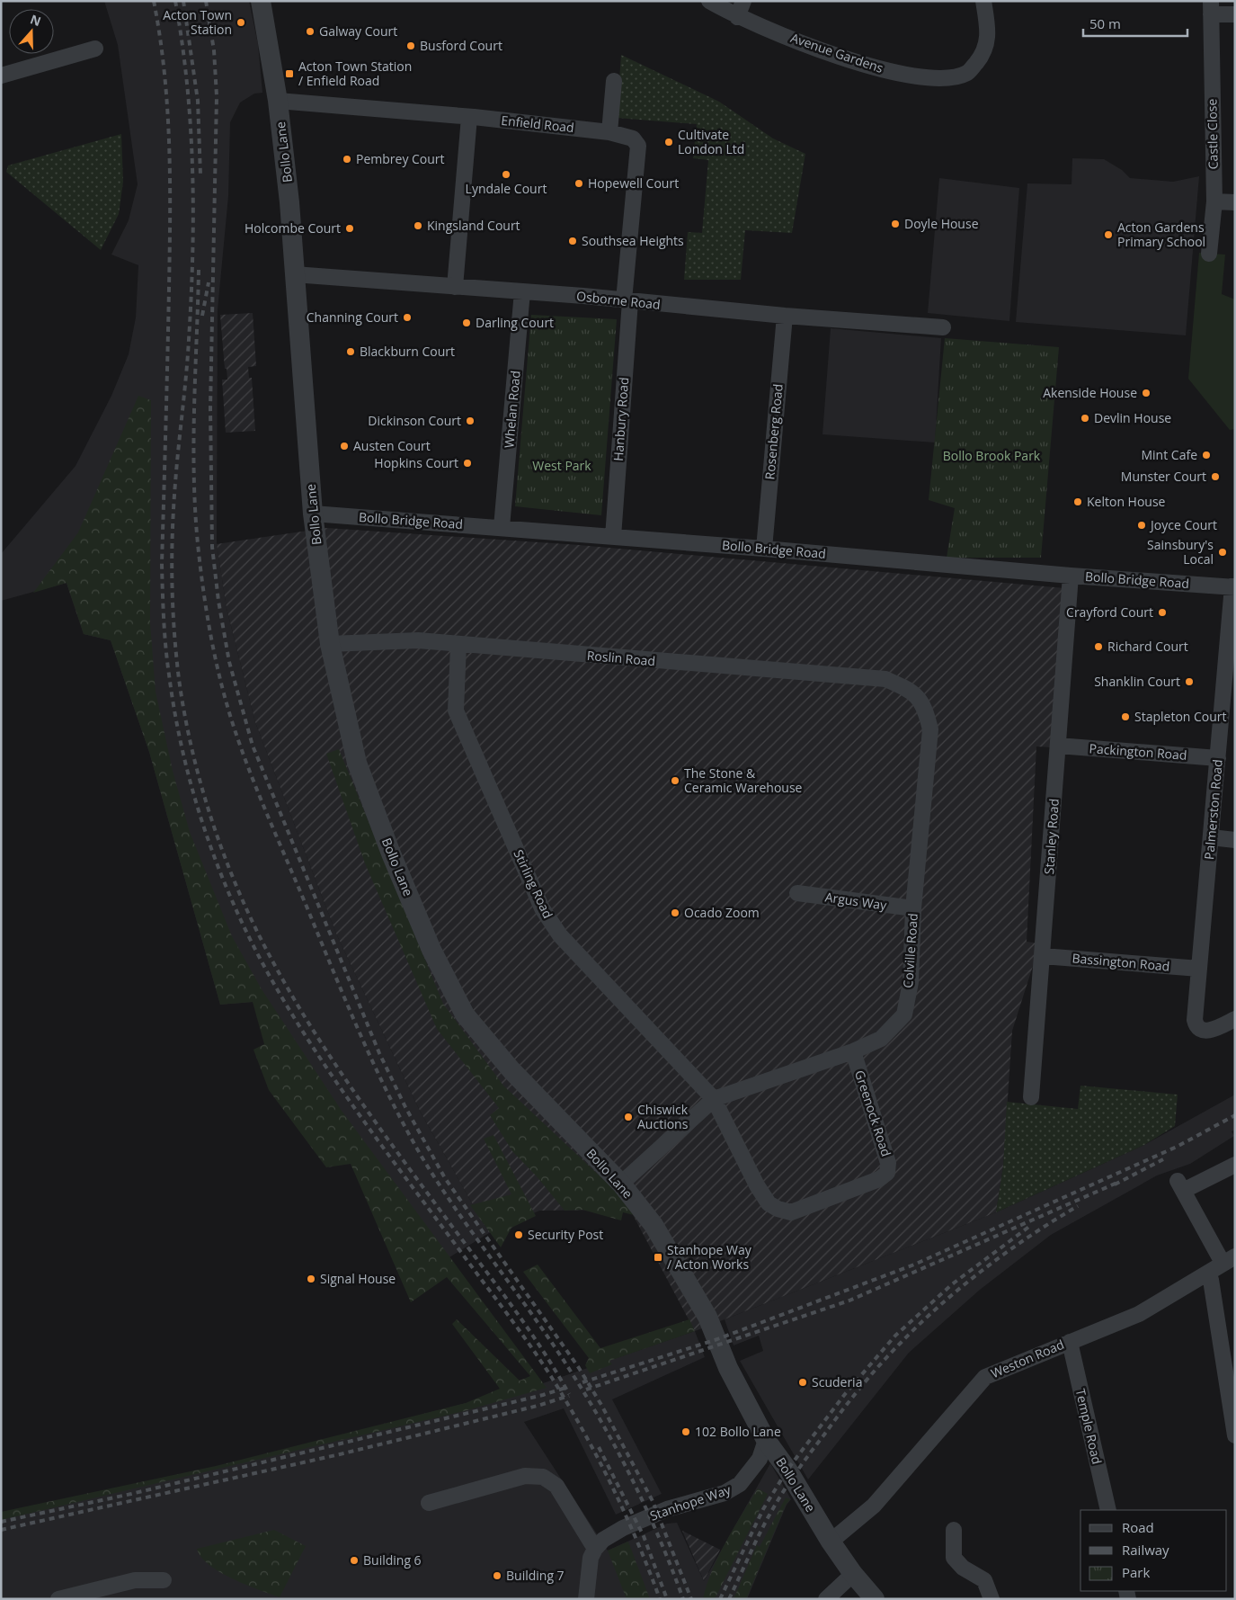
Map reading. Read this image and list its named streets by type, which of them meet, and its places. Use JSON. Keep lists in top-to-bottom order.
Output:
{
  "streets": {
    "street": [
      "Avenue Gardens",
      "Enfield Road",
      "Castle Close",
      "Bollo Lane",
      "Osborne Road",
      "Whelan Road",
      "Hanbury Road",
      "Rosenberg Road",
      "Bollo Bridge Road",
      "Roslin Road",
      "Packington Road",
      "Palmerston Road",
      "Stanley Road",
      "Stirling Road",
      "Argus Way",
      "Colville Road",
      "Bassington Road",
      "Greenock Road",
      "Weston Road",
      "Temple Road",
      "Stanhope Way"
    ]
  },
  "crossings": [
    ["Enfield Road", "Bollo Lane"],
    ["Enfield Road", "Osborne Road"],
    ["Enfield Road", "Hanbury Road"],
    ["Bollo Lane", "Osborne Road"],
    ["Bollo Lane", "Bollo Bridge Road"],
    ["Bollo Lane", "Roslin Road"],
    ["Bollo Lane", "Colville Road"],
    ["Bollo Lane", "Weston Road"],
    ["Bollo Lane", "Stanhope Way"],
    ["Osborne Road", "Whelan Road"],
    ["Osborne Road", "Hanbury Road"],
    ["Osborne Road", "Rosenberg Road"],
    ["Whelan Road", "Bollo Bridge Road"],
    ["Hanbury Road", "Bollo Bridge Road"],
    ["Rosenberg Road", "Bollo Bridge Road"],
    ["Bollo Bridge Road", "Palmerston Road"],
    ["Bollo Bridge Road", "Stanley Road"],
    ["Roslin Road", "Stirling Road"],
    ["Roslin Road", "Colville Road"],
    ["Packington Road", "Palmerston Road"],
    ["Packington Road", "Stanley Road"],
    ["Palmerston Road", "Bassington Road"],
    ["Stanley Road", "Bassington Road"],
    ["Stirling Road", "Colville Road"],
    ["Stirling Road", "Greenock Road"],
    ["Argus Way", "Colville Road"],
    ["Colville Road", "Greenock Road"],
    ["Weston Road", "Temple Road"]
  ],
  "parks": ["Bollo Brook Park", "West Park"],
  "places": {
    "other": [
      "Acton Town Station",
      "Galway Court",
      "Busford Court",
      "Cultivate London Ltd",
      "Pembrey Court",
      "Lyndale Court",
      "Hopewell Court",
      "Doyle House",
      "Kingsland Court",
      "Holcombe Court",
      "Acton Gardens Primary School",
      "Southsea Heights",
      "Channing Court",
      "Darling Court",
      "Blackburn Court",
      "Akenside House",
      "Devlin House",
      "Dickinson Court",
      "Austen Court",
      "Mint Cafe",
      "Hopkins Court",
      "Munster Court",
      "Kelton House",
      "Joyce Court",
      "Sainsbury's Local",
      "Crayford Court",
      "Richard Court",
      "Shanklin Court",
      "Stapleton Court",
      "The Stone & Ceramic Warehouse",
      "Ocado Zoom",
      "Chiswick Auctions",
      "Security Post",
      "Signal House",
      "Scuderia",
      "102 Bollo Lane",
      "Building 6",
      "Building 7"
    ],
    "transit": ["Acton Town Station / Enfield Road", "Stanhope Way / Acton Works"]
  },
  "legend": ["Road", "Railway", "Park"],
  "scale_bar": "50 m",
  "north": "top"
}
